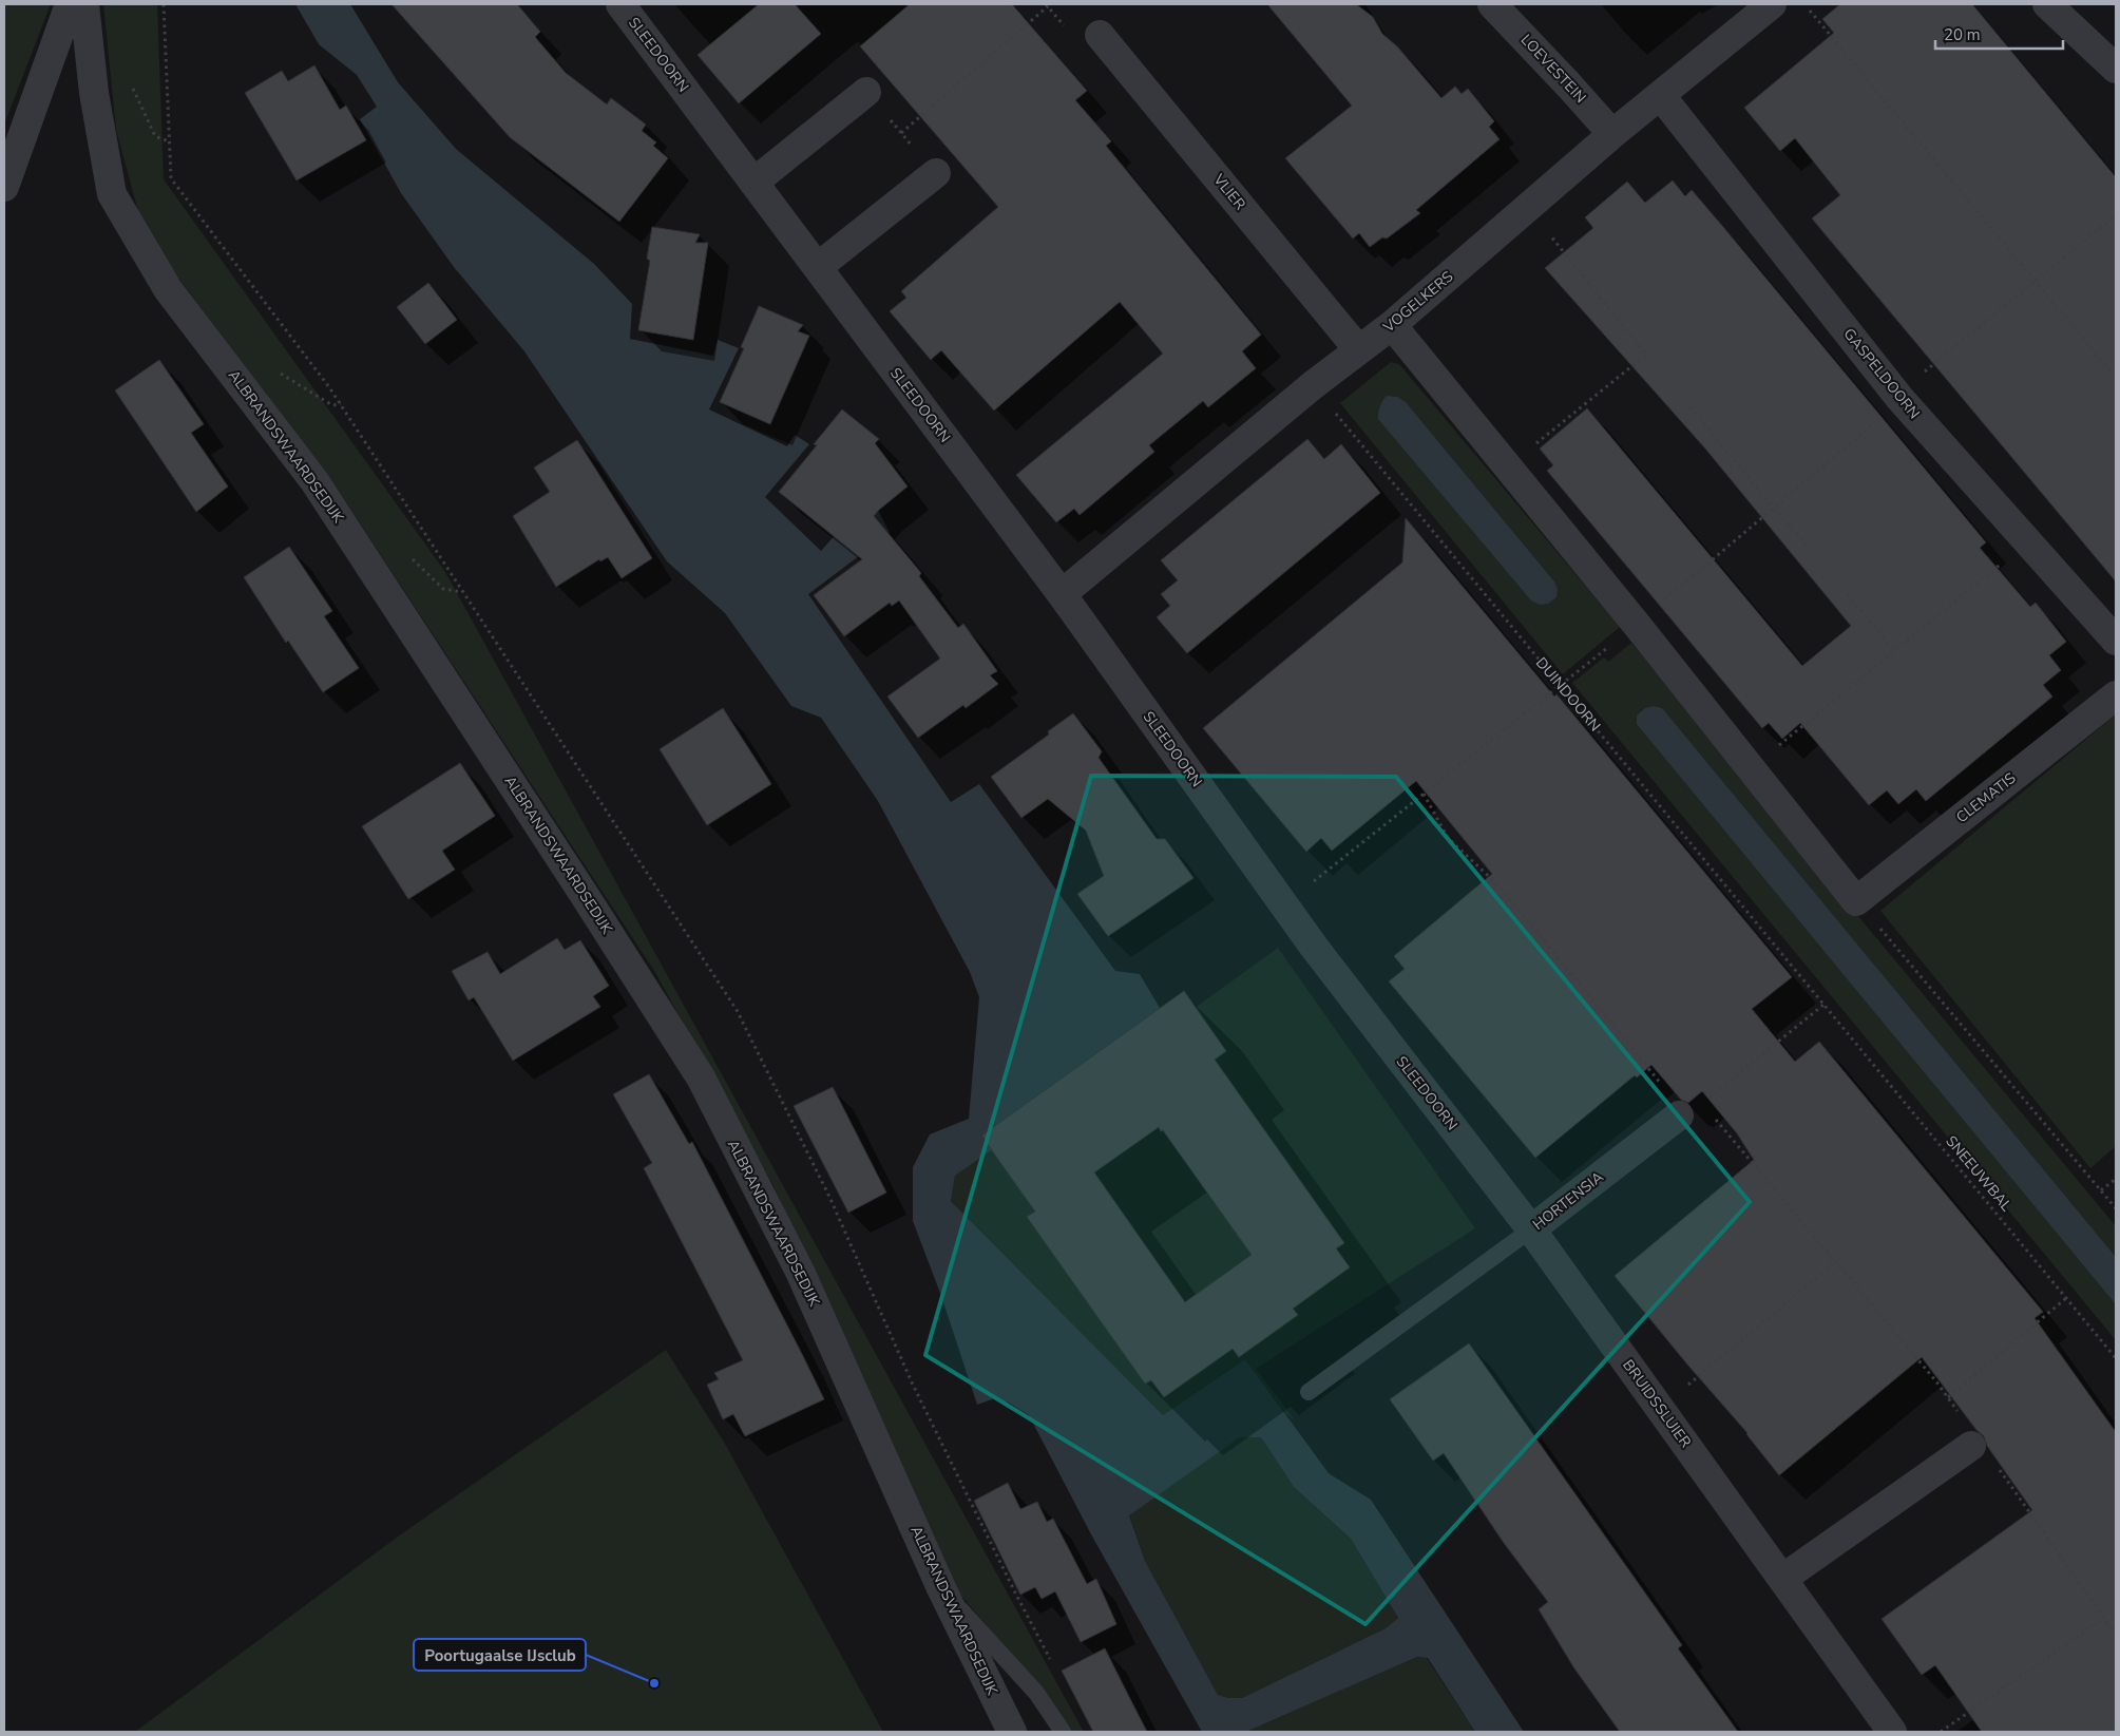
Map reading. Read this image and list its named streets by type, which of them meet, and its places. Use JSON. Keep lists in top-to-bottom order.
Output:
{
  "streets": {
    "street": [
      "SLEEDOORN",
      "LOEVESTEIN",
      "VLIER",
      "VOGELKERS",
      "GASPELDOORN",
      "ALBRANDSWAARDSEDIJK",
      "CLEMATIS",
      "HORTENSIA",
      "BRUIDSSLUIER"
    ],
    "path": ["DUINDOORN", "SNEEUWBAL"]
  },
  "crossings": [
    ["SLEEDOORN", "VOGELKERS"],
    ["SLEEDOORN", "HORTENSIA"],
    ["SLEEDOORN", "BRUIDSSLUIER"],
    ["LOEVESTEIN", "VOGELKERS"],
    ["VLIER", "VOGELKERS"],
    ["VOGELKERS", "GASPELDOORN"],
    ["VOGELKERS", "DUINDOORN"],
    ["DUINDOORN", "SNEEUWBAL"],
    ["HORTENSIA", "BRUIDSSLUIER"]
  ],
  "places": ["Poortugaalse IJsclub"],
  "scale_bar": "20 m"
}
